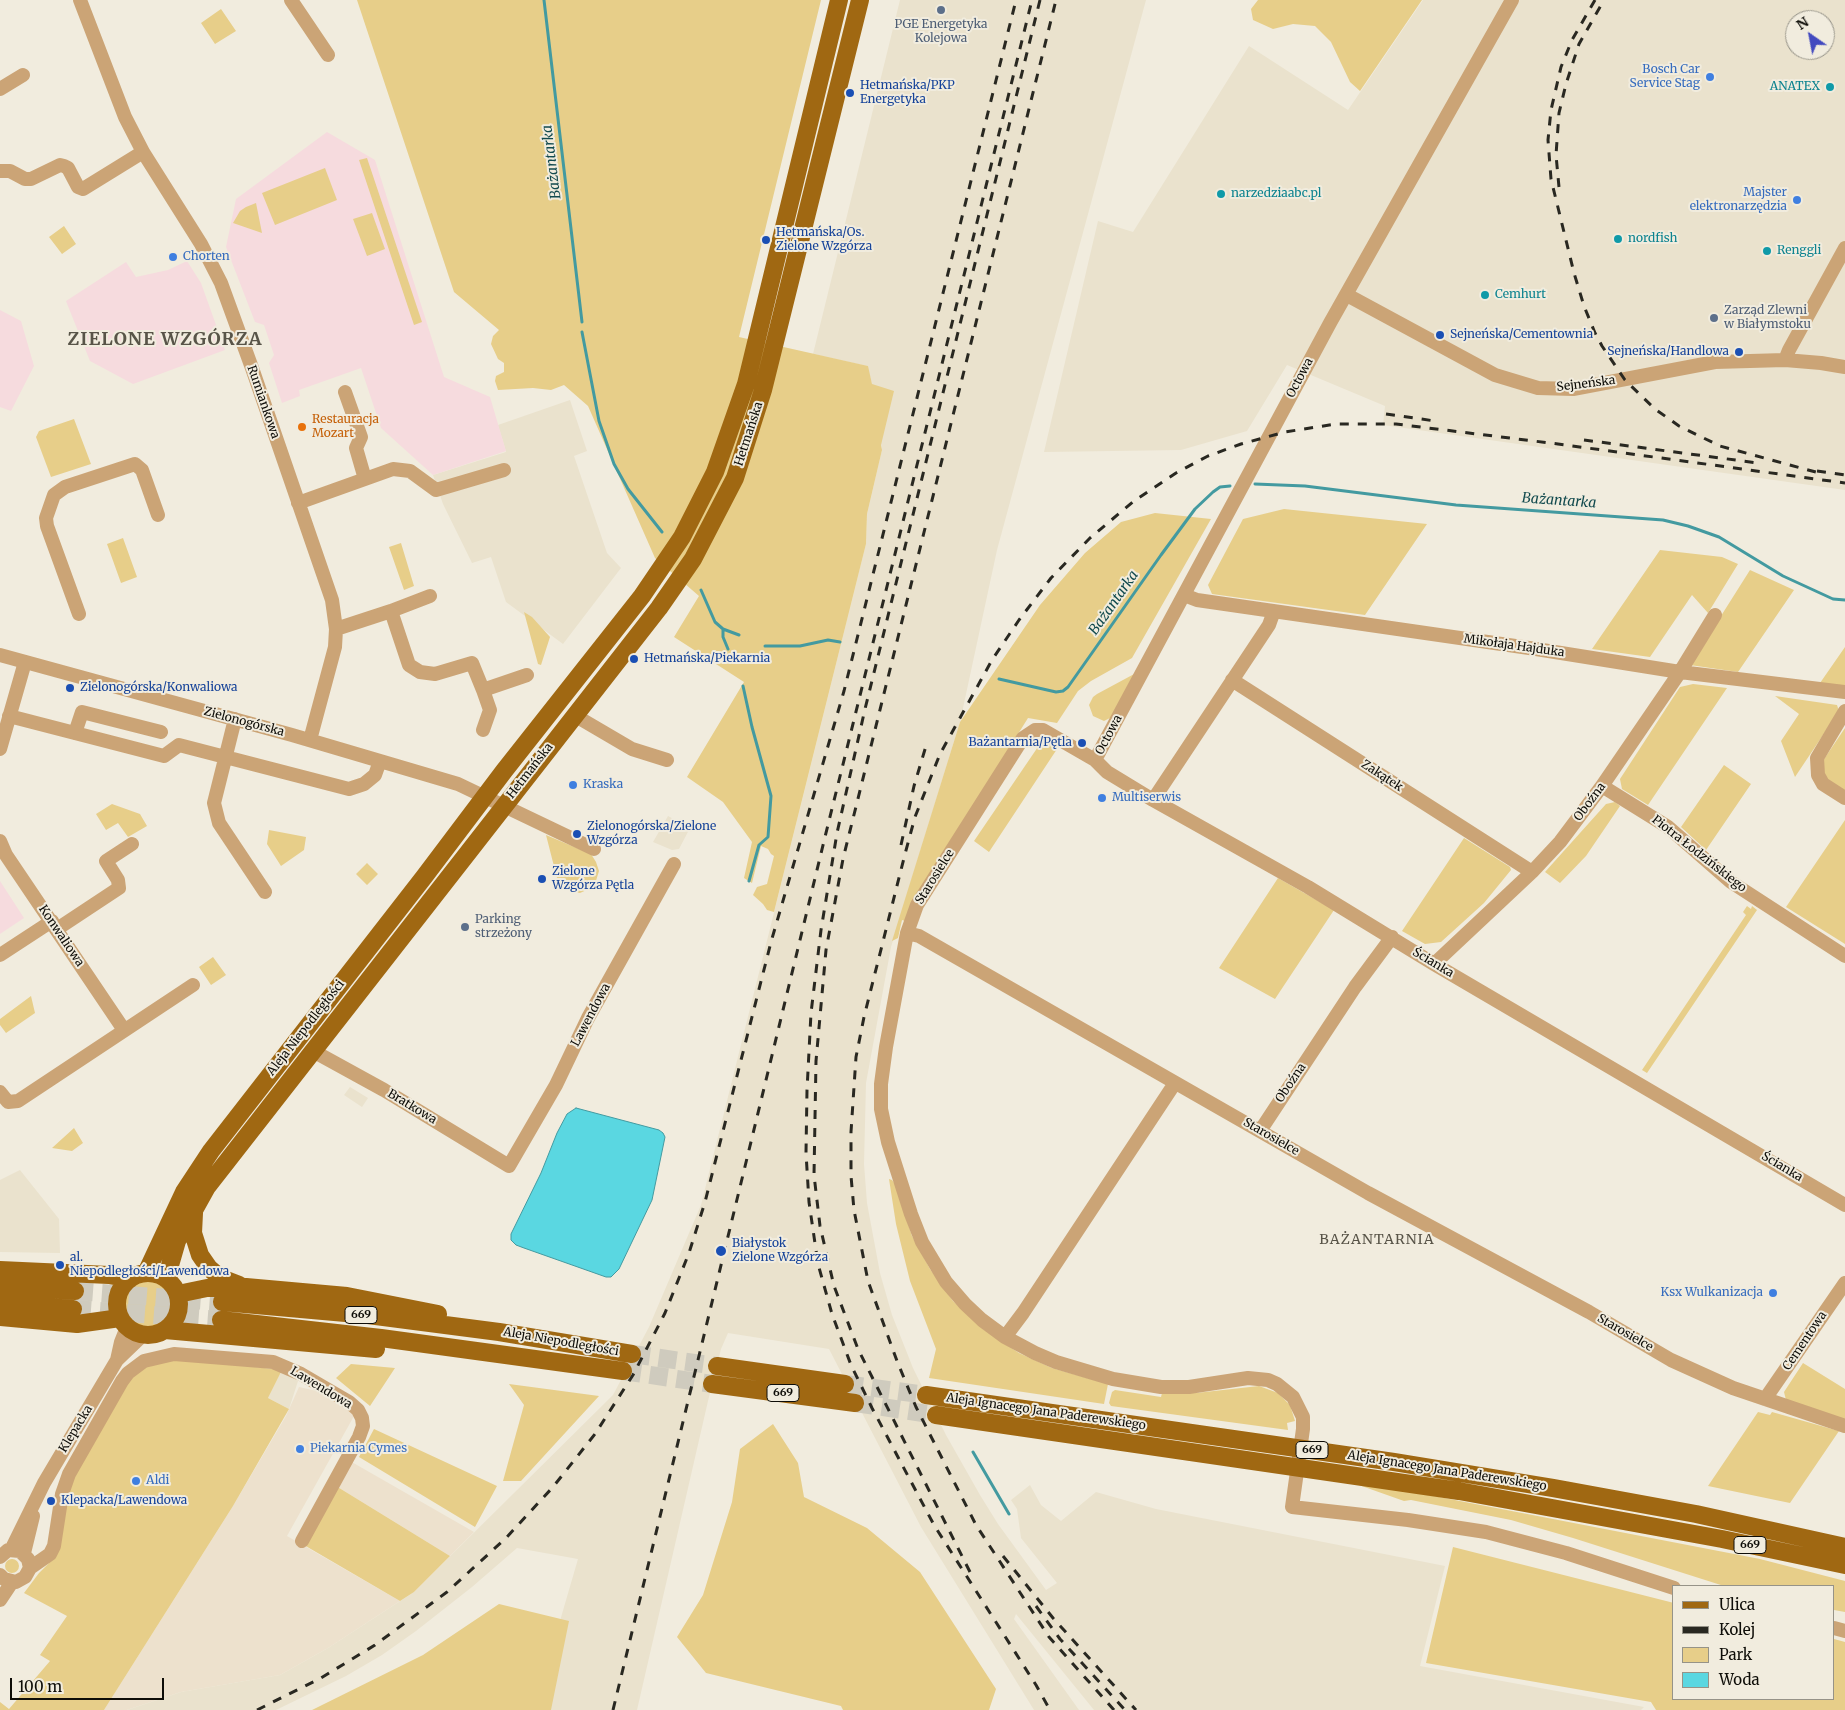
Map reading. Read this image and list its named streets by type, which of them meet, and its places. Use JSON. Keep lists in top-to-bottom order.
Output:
{
  "streets": {
    "main road": [
      "Hetmańska",
      "Aleja Niepodległości",
      "669",
      "Aleja Ignacego Jana Paderewskiego"
    ],
    "street": [
      "Octowa",
      "Sejneńska",
      "Rumiankowa",
      "Mikołaja Hajduka",
      "Zielonogórska",
      "Zakątek",
      "Oboźna",
      "Piotra Łodzińskiego",
      "Starosielce",
      "Konwaliowa",
      "Ścianka",
      "Lawendowa",
      "Bratkowa",
      "Cementowa",
      "Klepacka"
    ]
  },
  "crossings": [
    ["Octowa", "Sejneńska"],
    ["Octowa", "Mikołaja Hajduka"],
    ["Octowa", "Ścianka"],
    ["Rumiankowa", "Zielonogórska"],
    ["Hetmańska", "Zielonogórska"],
    ["Hetmańska", "Aleja Niepodległości"],
    ["Mikołaja Hajduka", "Oboźna"],
    ["Zielonogórska", "Aleja Niepodległości"],
    ["Zakątek", "Oboźna"],
    ["Oboźna", "Piotra Łodzińskiego"],
    ["Oboźna", "Starosielce"],
    ["Oboźna", "Ścianka"],
    ["Starosielce", "Ścianka"],
    ["Starosielce", "Cementowa"],
    ["Lawendowa", "Bratkowa"],
    ["Lawendowa", "Klepacka"],
    ["Aleja Niepodległości", "Bratkowa"],
    ["Aleja Niepodległości", "Klepacka"]
  ],
  "districts": ["ZIELONE WZGÓRZA", "BAŻANTARNIA"],
  "water": ["Bażantarka"],
  "places": [
    "PGE Energetyka Kolejowa",
    "Bosch Car Service Stag",
    "ANATEX",
    "Hetmańska/PKP Energetyka",
    "narzedziaabc.pl",
    "Majster elektronarzędzia",
    "nordfish",
    "Hetmańska/Os. Zielone Wzgórza",
    "Renggli",
    "Chorten",
    "Cemhurt",
    "Zarząd Zlewni w Białymstoku",
    "Sejneńska/Cementownia",
    "Sejneńska/Handlowa",
    "Restauracja Mozart",
    "Hetmańska/Piekarnia",
    "Zielonogórska/Konwaliowa",
    "Bażantarnia/Pętla",
    "Kraska",
    "Multiserwis",
    "Zielonogórska/Zielone Wzgórza",
    "Zielone Wzgórza Pętla",
    "Parking strzeżony",
    "Białystok Zielone Wzgórza",
    "al. Niepodległości/Lawendowa",
    "Ksx Wulkanizacja",
    "Piekarnia Cymes",
    "Aldi",
    "Klepacka/Lawendowa"
  ],
  "legend": [
    "Ulica",
    "Kolej",
    "Park",
    "Woda"
  ],
  "scale_bar": "100 m",
  "north": "top left"
}
